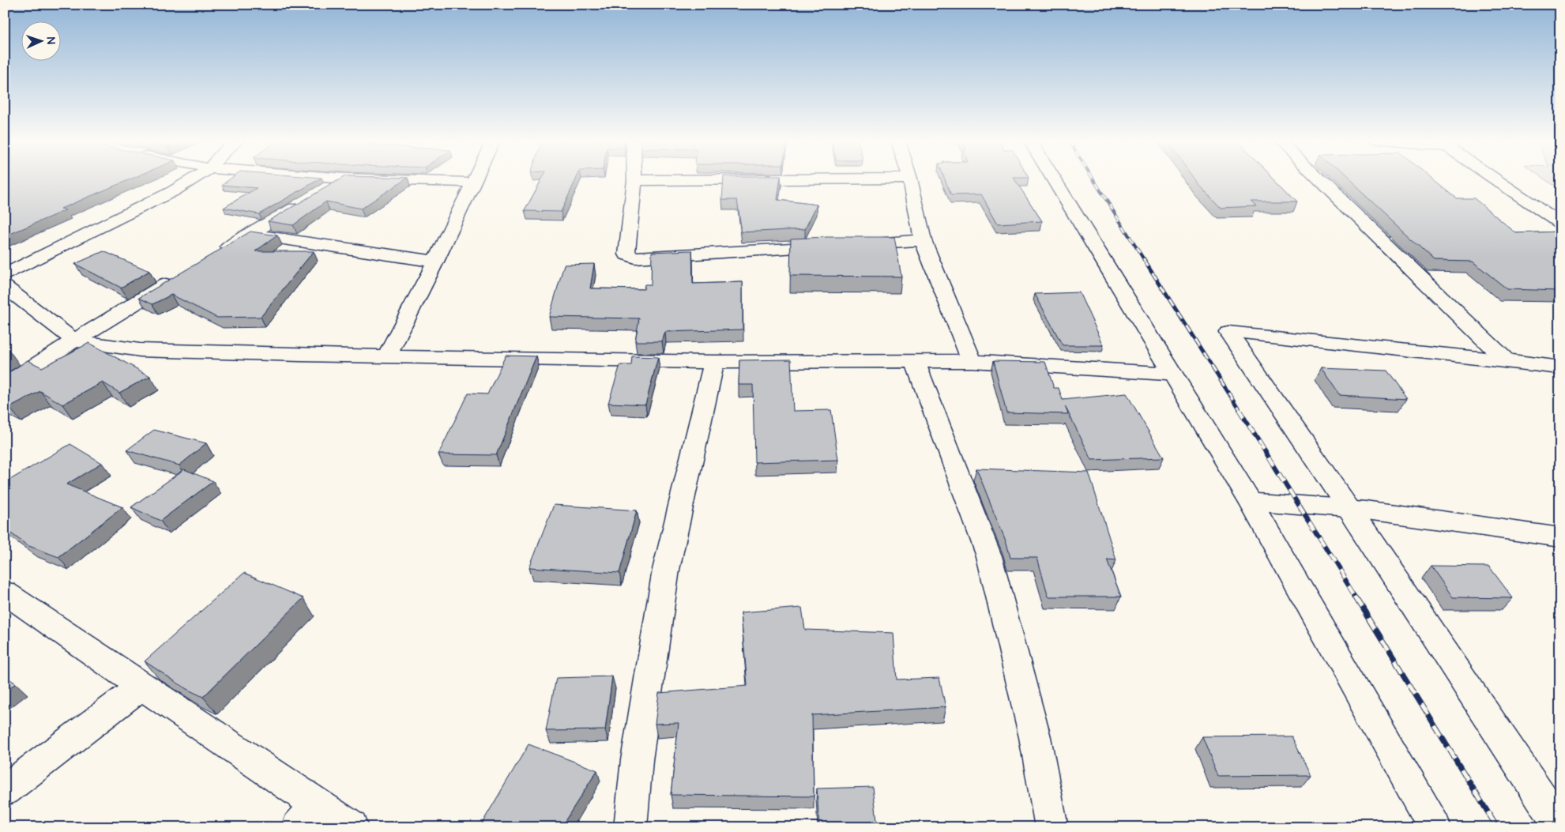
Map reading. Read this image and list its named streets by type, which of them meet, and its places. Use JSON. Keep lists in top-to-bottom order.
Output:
{
  "north": "right"
}
